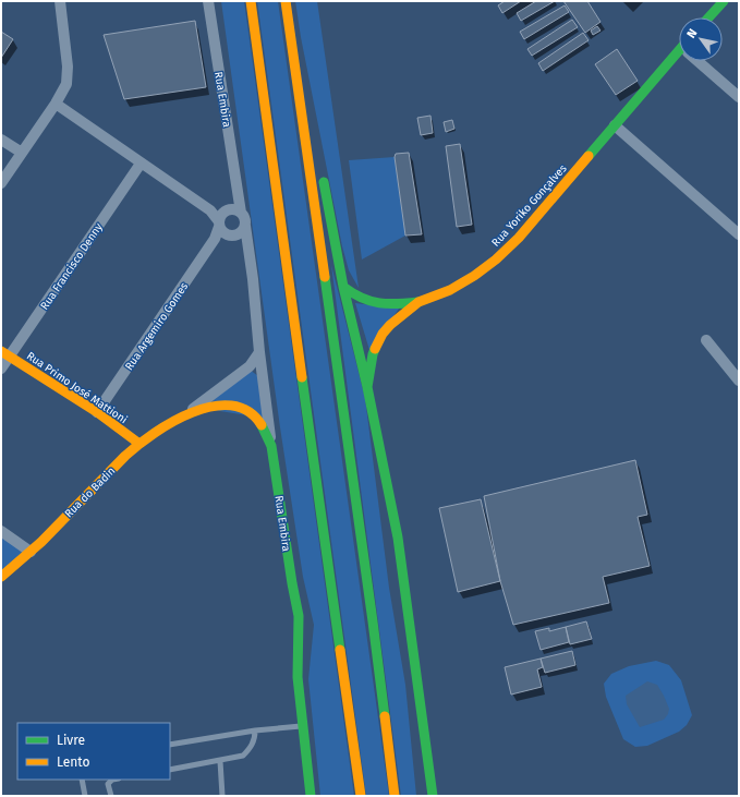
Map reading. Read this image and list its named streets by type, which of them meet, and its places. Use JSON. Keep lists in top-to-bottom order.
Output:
{
  "streets": {
    "main road": [
      "Rua Embira",
      "Rua Yoriko Gonçalves",
      "Rua Primo José Mattioni",
      "Rua do Badin"
    ],
    "street": ["Rua Francisco Denny", "Rua Argemiro Gomes"]
  },
  "crossings": [
    ["Rua Embira", "Rua Argemiro Gomes"],
    ["Rua Embira", "Rua do Badin"],
    ["Rua Francisco Denny", "Rua Primo José Mattioni"],
    ["Rua Argemiro Gomes", "Rua Primo José Mattioni"],
    ["Rua Primo José Mattioni", "Rua do Badin"]
  ],
  "legend": ["Livre", "Lento"],
  "north": "top left"
}
